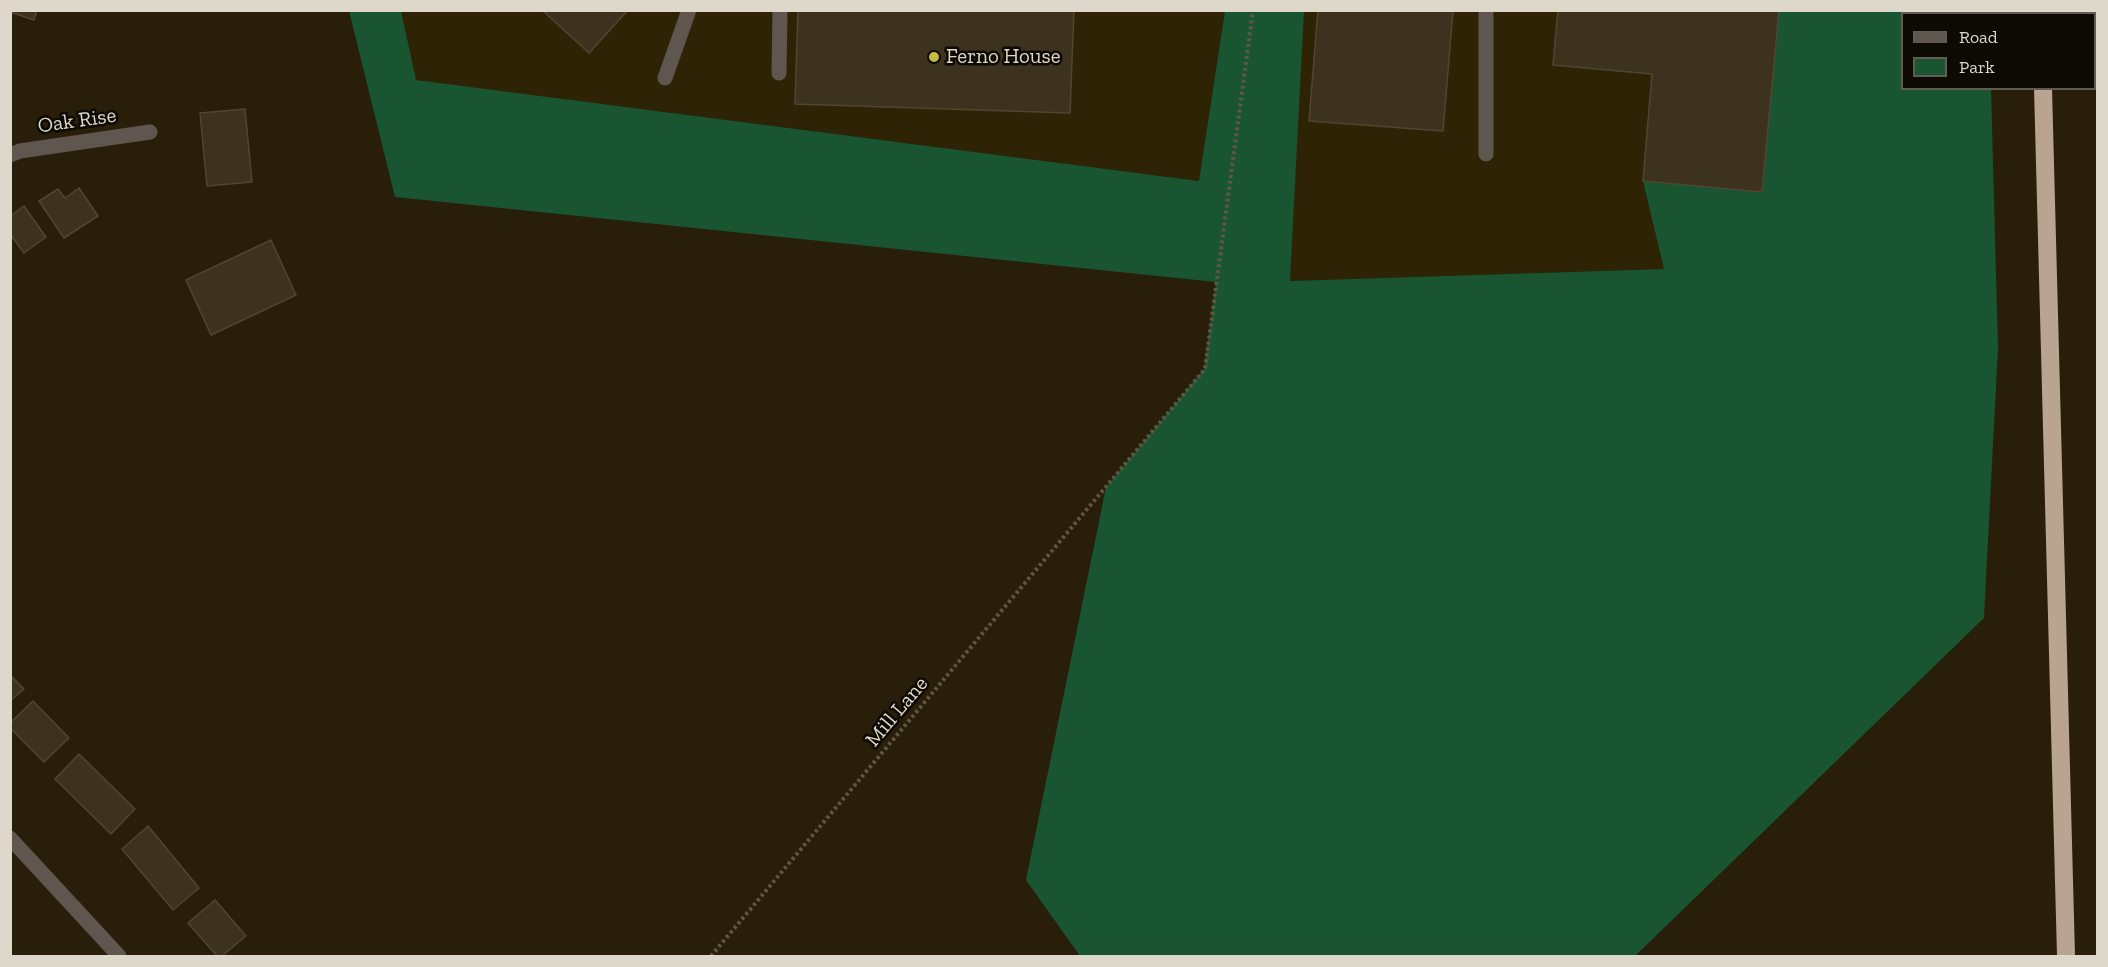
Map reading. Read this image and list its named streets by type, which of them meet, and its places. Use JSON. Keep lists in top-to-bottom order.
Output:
{
  "streets": {
    "street": ["Oak Rise"],
    "path": ["Mill Lane"]
  },
  "places": ["Ferno House"],
  "legend": ["Road", "Park"]
}
